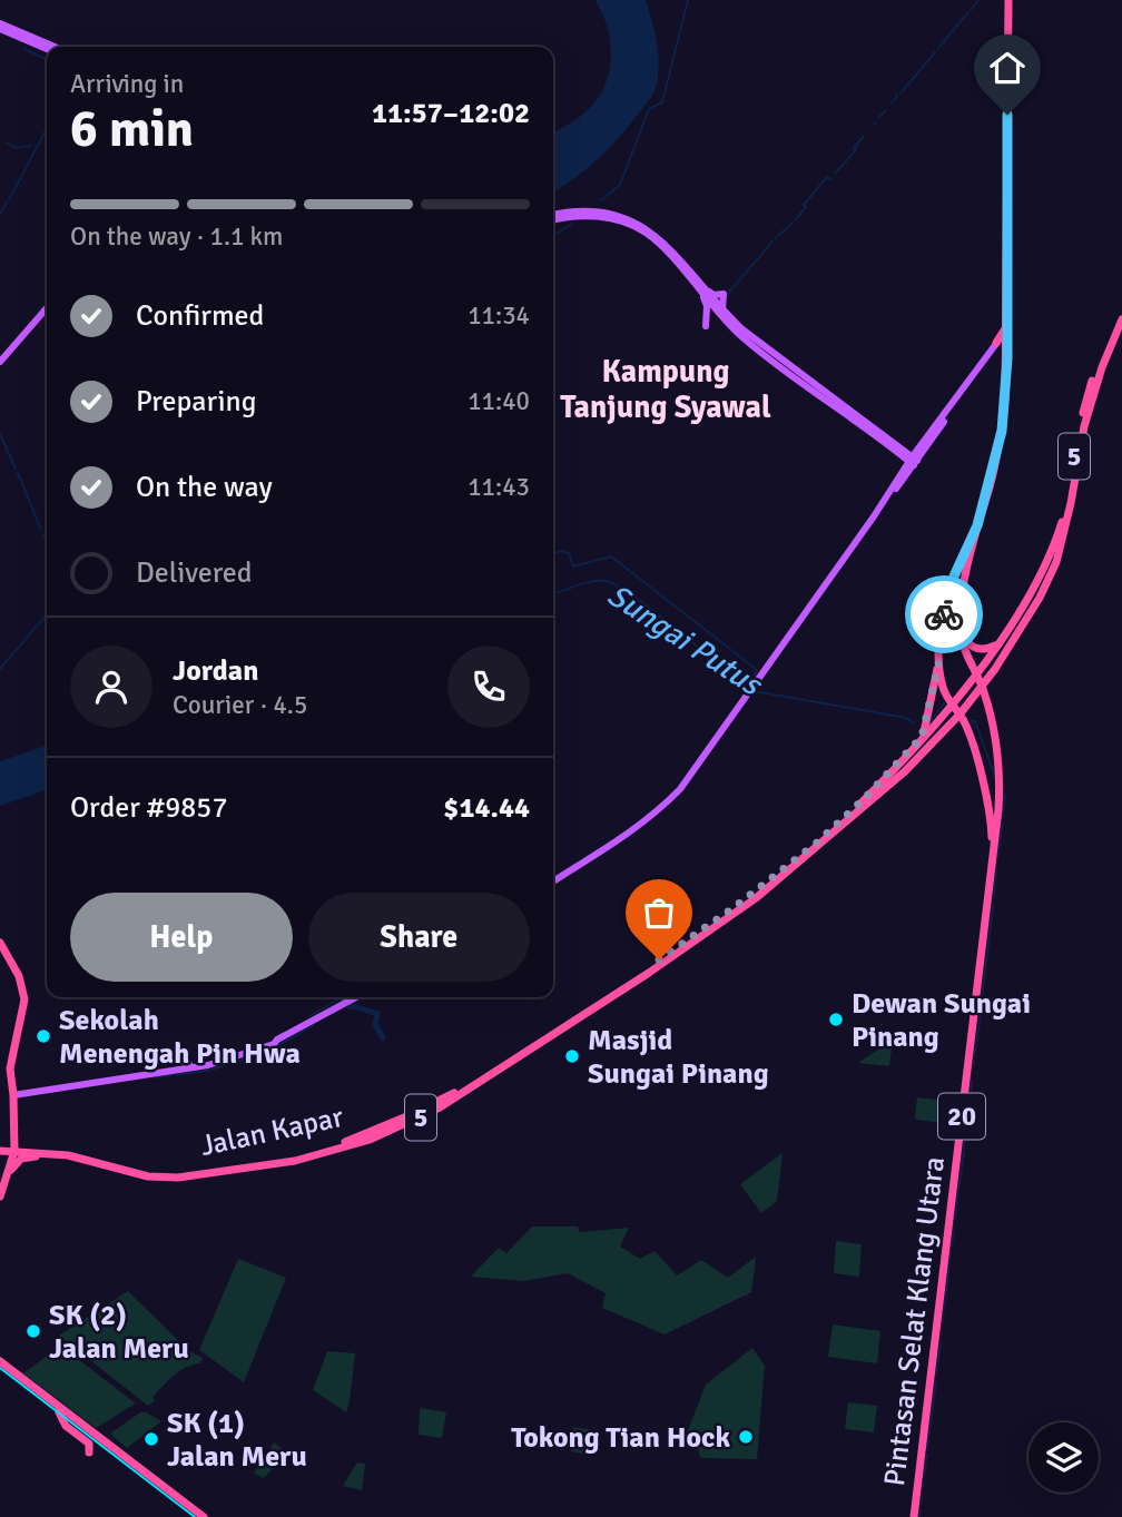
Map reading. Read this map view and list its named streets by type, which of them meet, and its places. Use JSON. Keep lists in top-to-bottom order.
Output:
{
  "streets": {
    "highway": [
      "5",
      "20",
      "Jalan Kapar",
      "Pintasan Selat Klang Utara"
    ]
  },
  "crossings": [
    ["Jalan Kapar", "Pintasan Selat Klang Utara"]
  ],
  "districts": ["Kampung Tanjung Syawal"],
  "water": ["Sungai Putus"],
  "places": [
    "Dewan Sungai Pinang",
    "Sekolah Menengah Pin Hwa",
    "Masjid Sungai Pinang",
    "SK (2) Jalan Meru",
    "Tokong Tian Hock",
    "SK (1) Jalan Meru"
  ],
  "page": {
    "heading": ["6 min", "Arriving in", "11:57–12:02"],
    "panel": [
      "Jordan",
      "Courier · 4.5",
      "Order #9857",
      "$14.44"
    ],
    "bar": "On the way · 1.1 km",
    "list": [
      ["Confirmed", "11:34"],
      ["Preparing", "11:40"],
      ["On the way", "11:43"],
      "Delivered"
    ],
    "buttons": ["Help", "Share"]
  }
}
